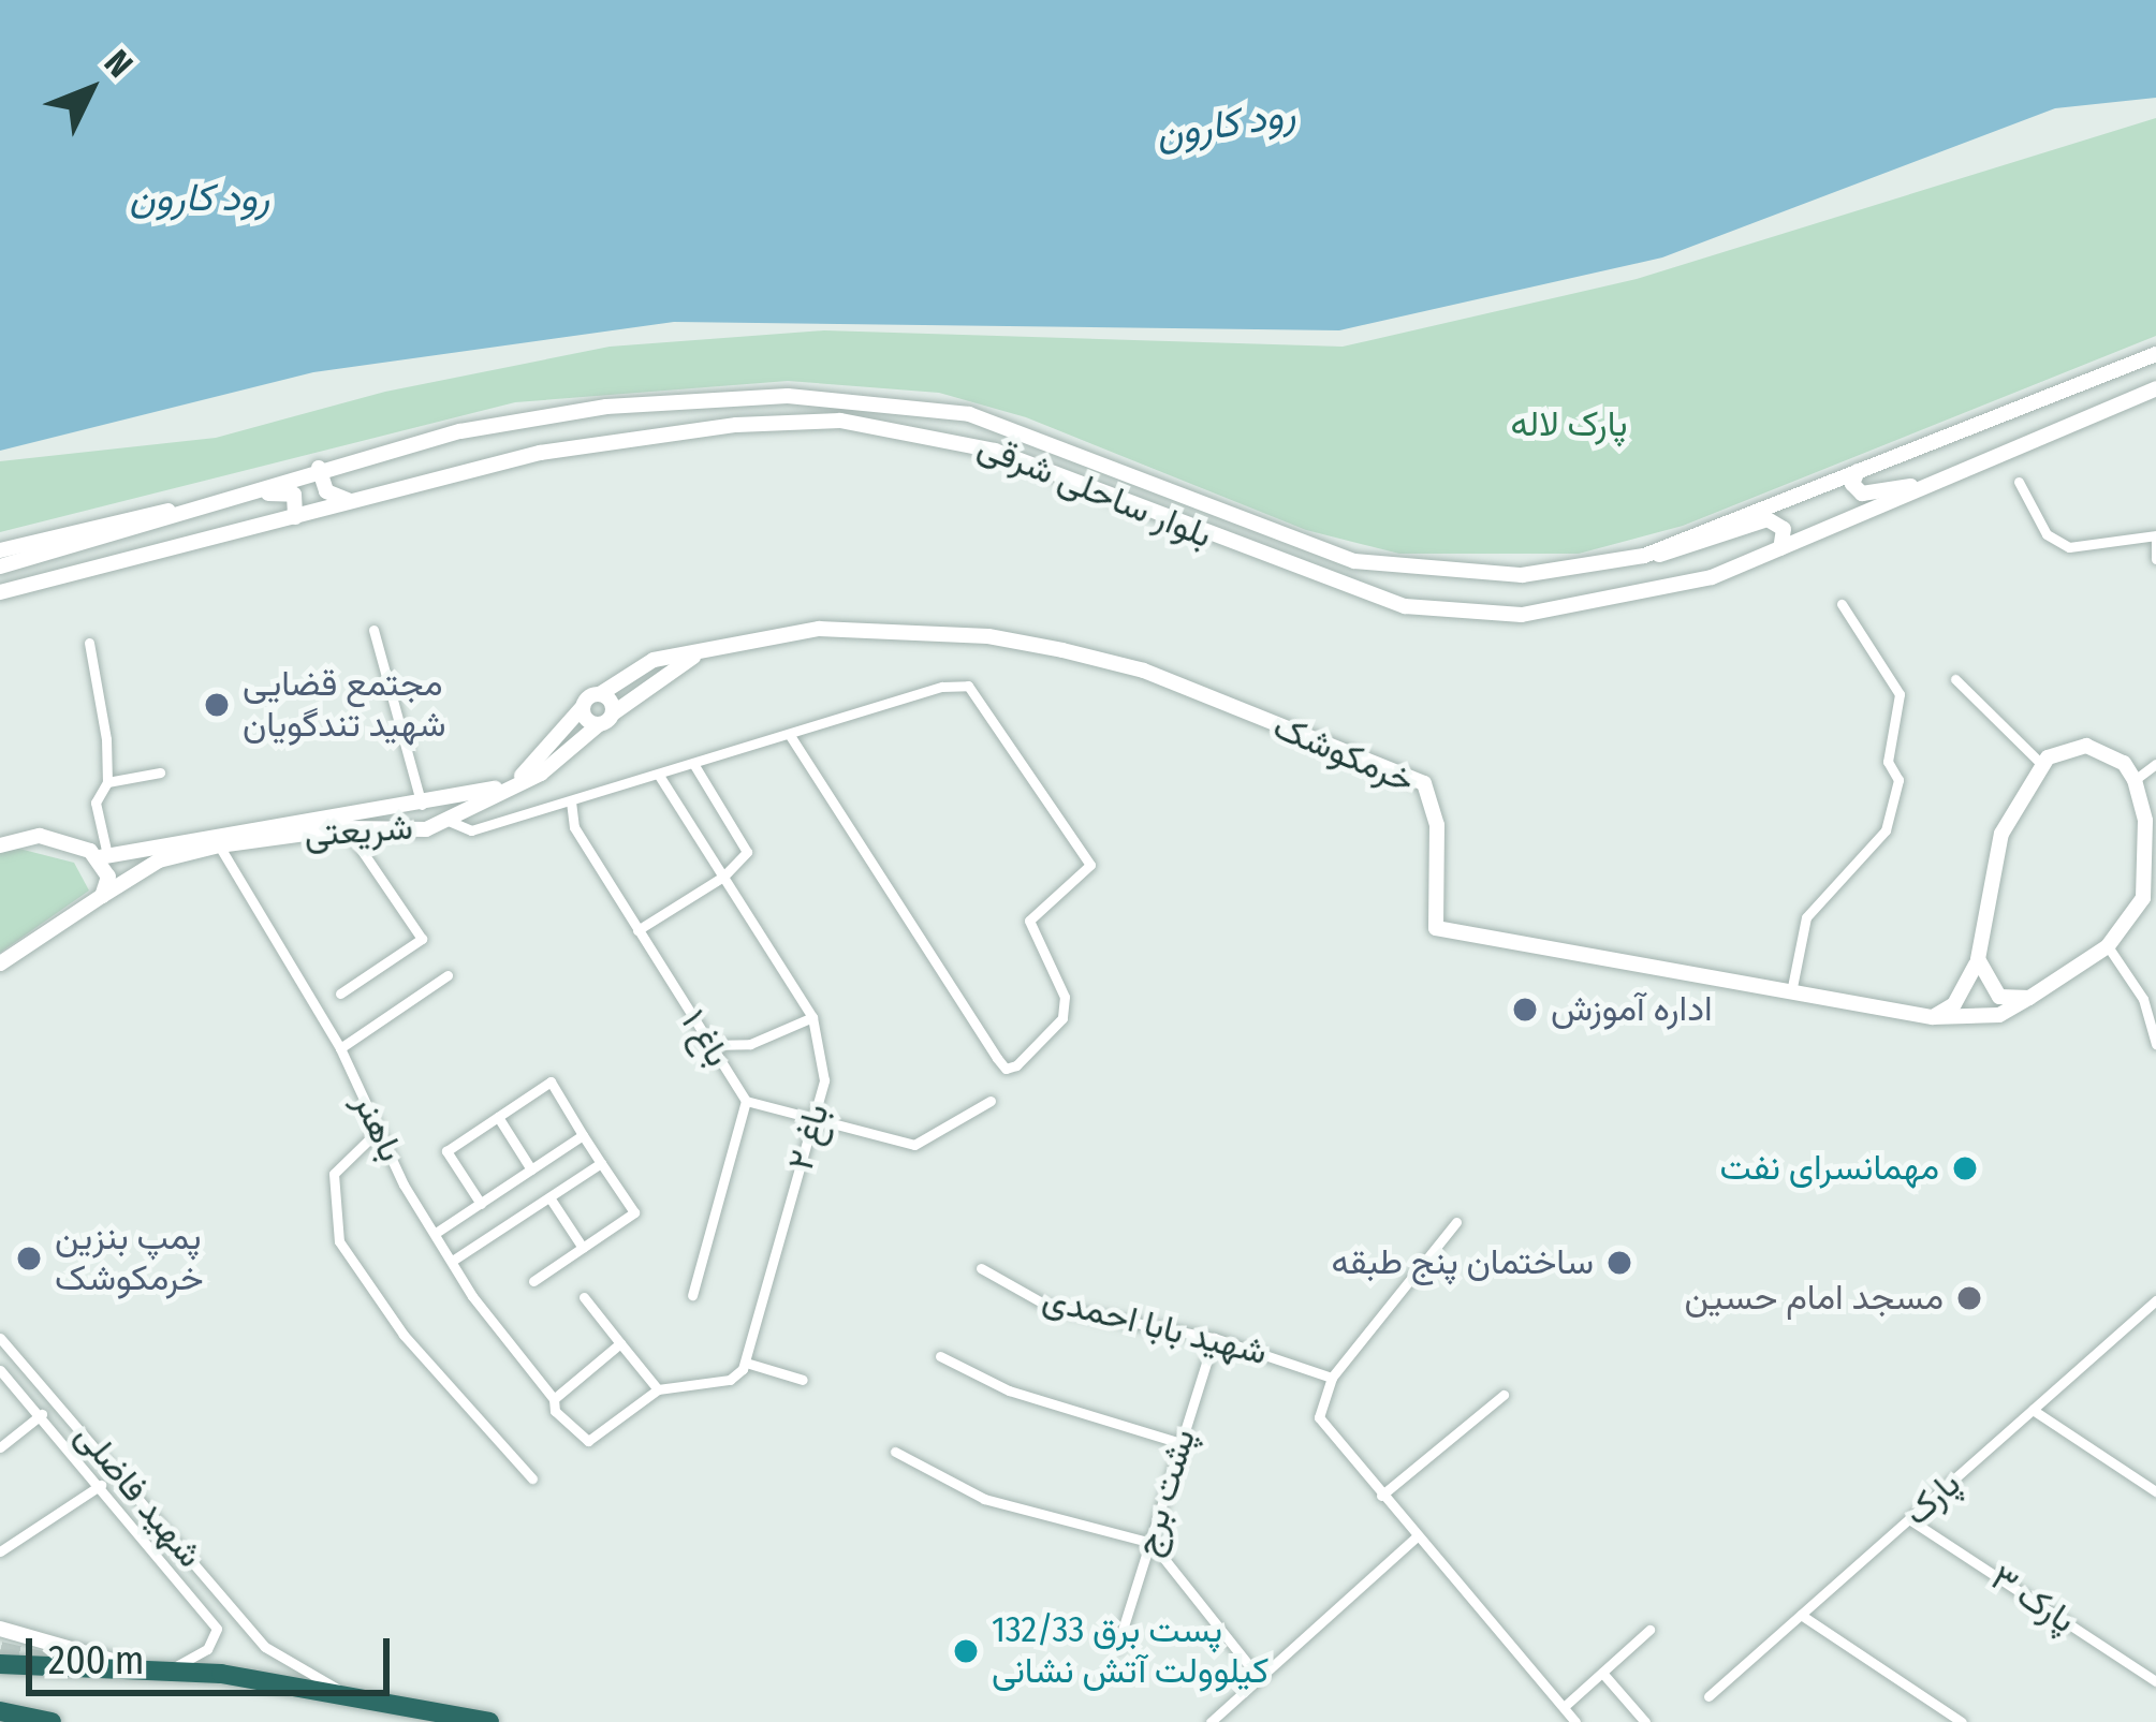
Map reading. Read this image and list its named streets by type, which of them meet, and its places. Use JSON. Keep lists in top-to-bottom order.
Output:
{
  "streets": {
    "main road": ["بلوار ساحلی شرقی", "خرمکوشک", "شریعتی"],
    "street": [
      "باغ ۱",
      "باهنر",
      "باغ ۲",
      "شهید بابا احمدی",
      "پشت برج",
      "شهید فاضلی",
      "پارک",
      "پارک ۳"
    ]
  },
  "crossings": [
    ["شریعتی", "باهنر"],
    ["شهید بابا احمدی", "پشت برج"],
    ["پارک", "پارک ۳"]
  ],
  "water": ["رود کارون"],
  "parks": ["پارک لاله"],
  "places": [
    "مجتمع قضایی شهید تندگویان",
    "اداره آموزش",
    "مهمانسرای نفت",
    "پمپ بنزین خرمکوشک",
    "ساختمان پنج طبقه",
    "مسجد امام حسین",
    "پست برق 132/33 کیلوولت آتش نشانی"
  ],
  "scale_bar": "200 m",
  "north": "top right"
}
